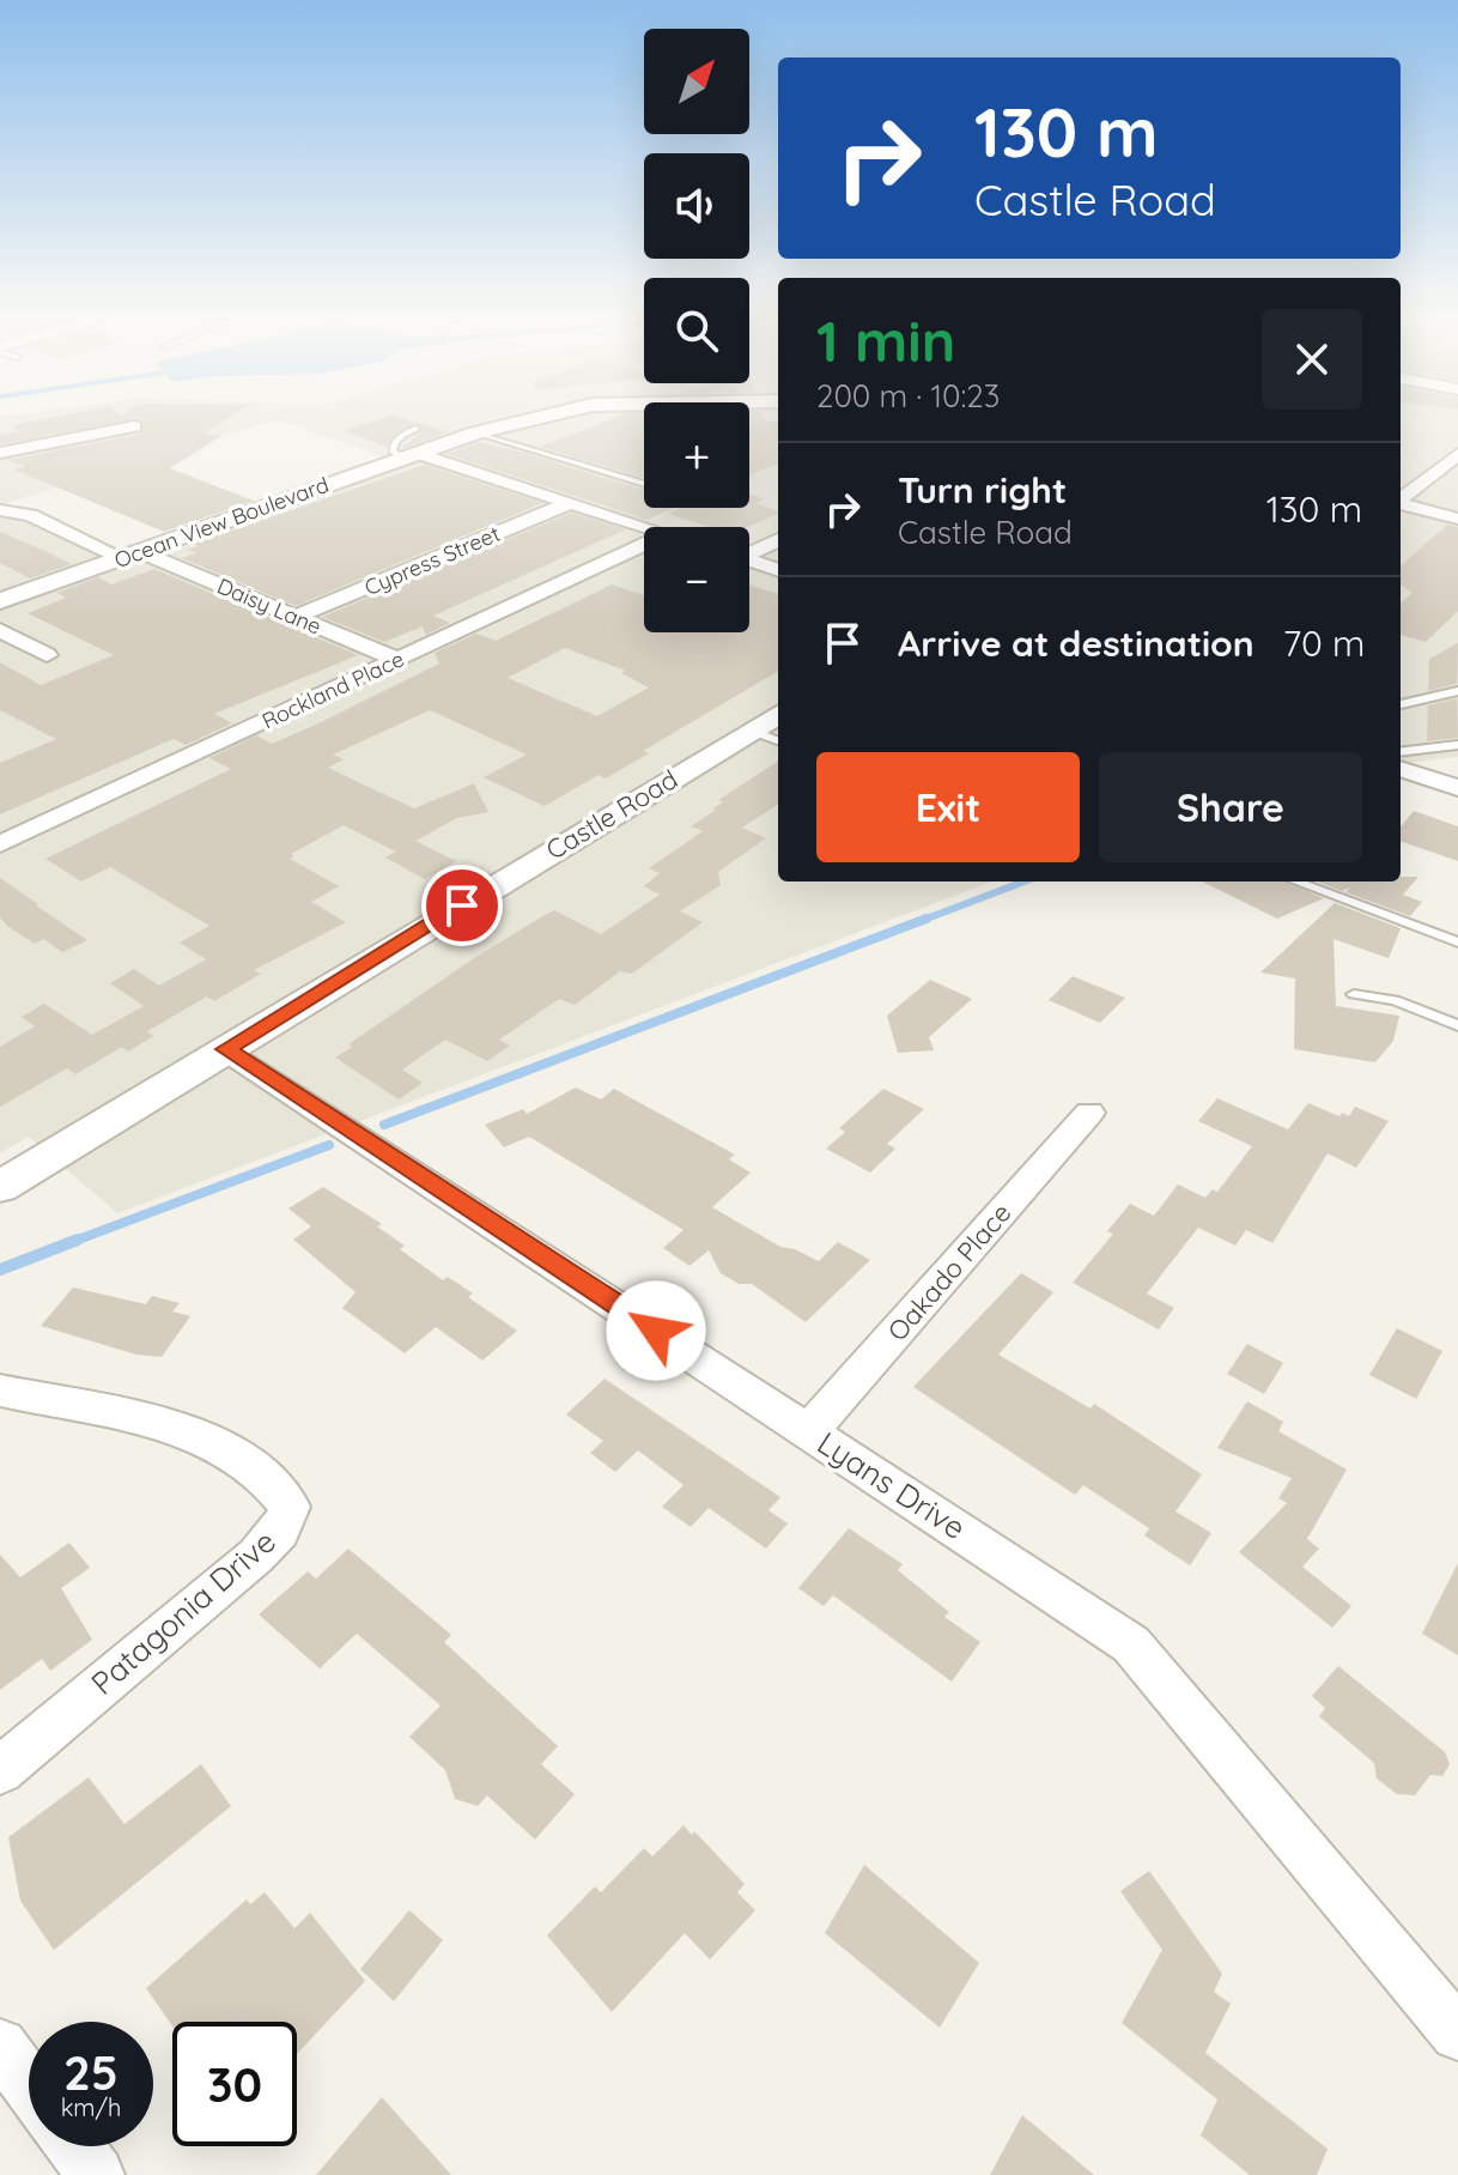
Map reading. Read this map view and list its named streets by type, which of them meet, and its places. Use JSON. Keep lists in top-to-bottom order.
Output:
{
  "streets": {
    "street": [
      "Ocean View Boulevard",
      "Cypress Street",
      "Daisy Lane",
      "Rockland Place",
      "Castle Road",
      "Oakado Place",
      "Lyans Drive",
      "Patagonia Drive"
    ]
  },
  "crossings": [
    ["Ocean View Boulevard", "Daisy Lane"],
    ["Cypress Street", "Daisy Lane"],
    ["Daisy Lane", "Rockland Place"],
    ["Castle Road", "Lyans Drive"],
    ["Oakado Place", "Lyans Drive"]
  ],
  "north": "top right",
  "page": {
    "map_buttons": ["+", "−"],
    "turn": ["130 m", "Castle Road"],
    "heading": ["1 min", "200 m · 10:23"],
    "list": [
      {
        "name": "Turn right",
        "note": "Castle Road",
        "value": "130 m"
      },
      {
        "name": "Arrive at destination",
        "value": "70 m"
      }
    ],
    "buttons": ["Exit", "Share"],
    "speed": "25 km/h",
    "limit": "30"
  }
}
